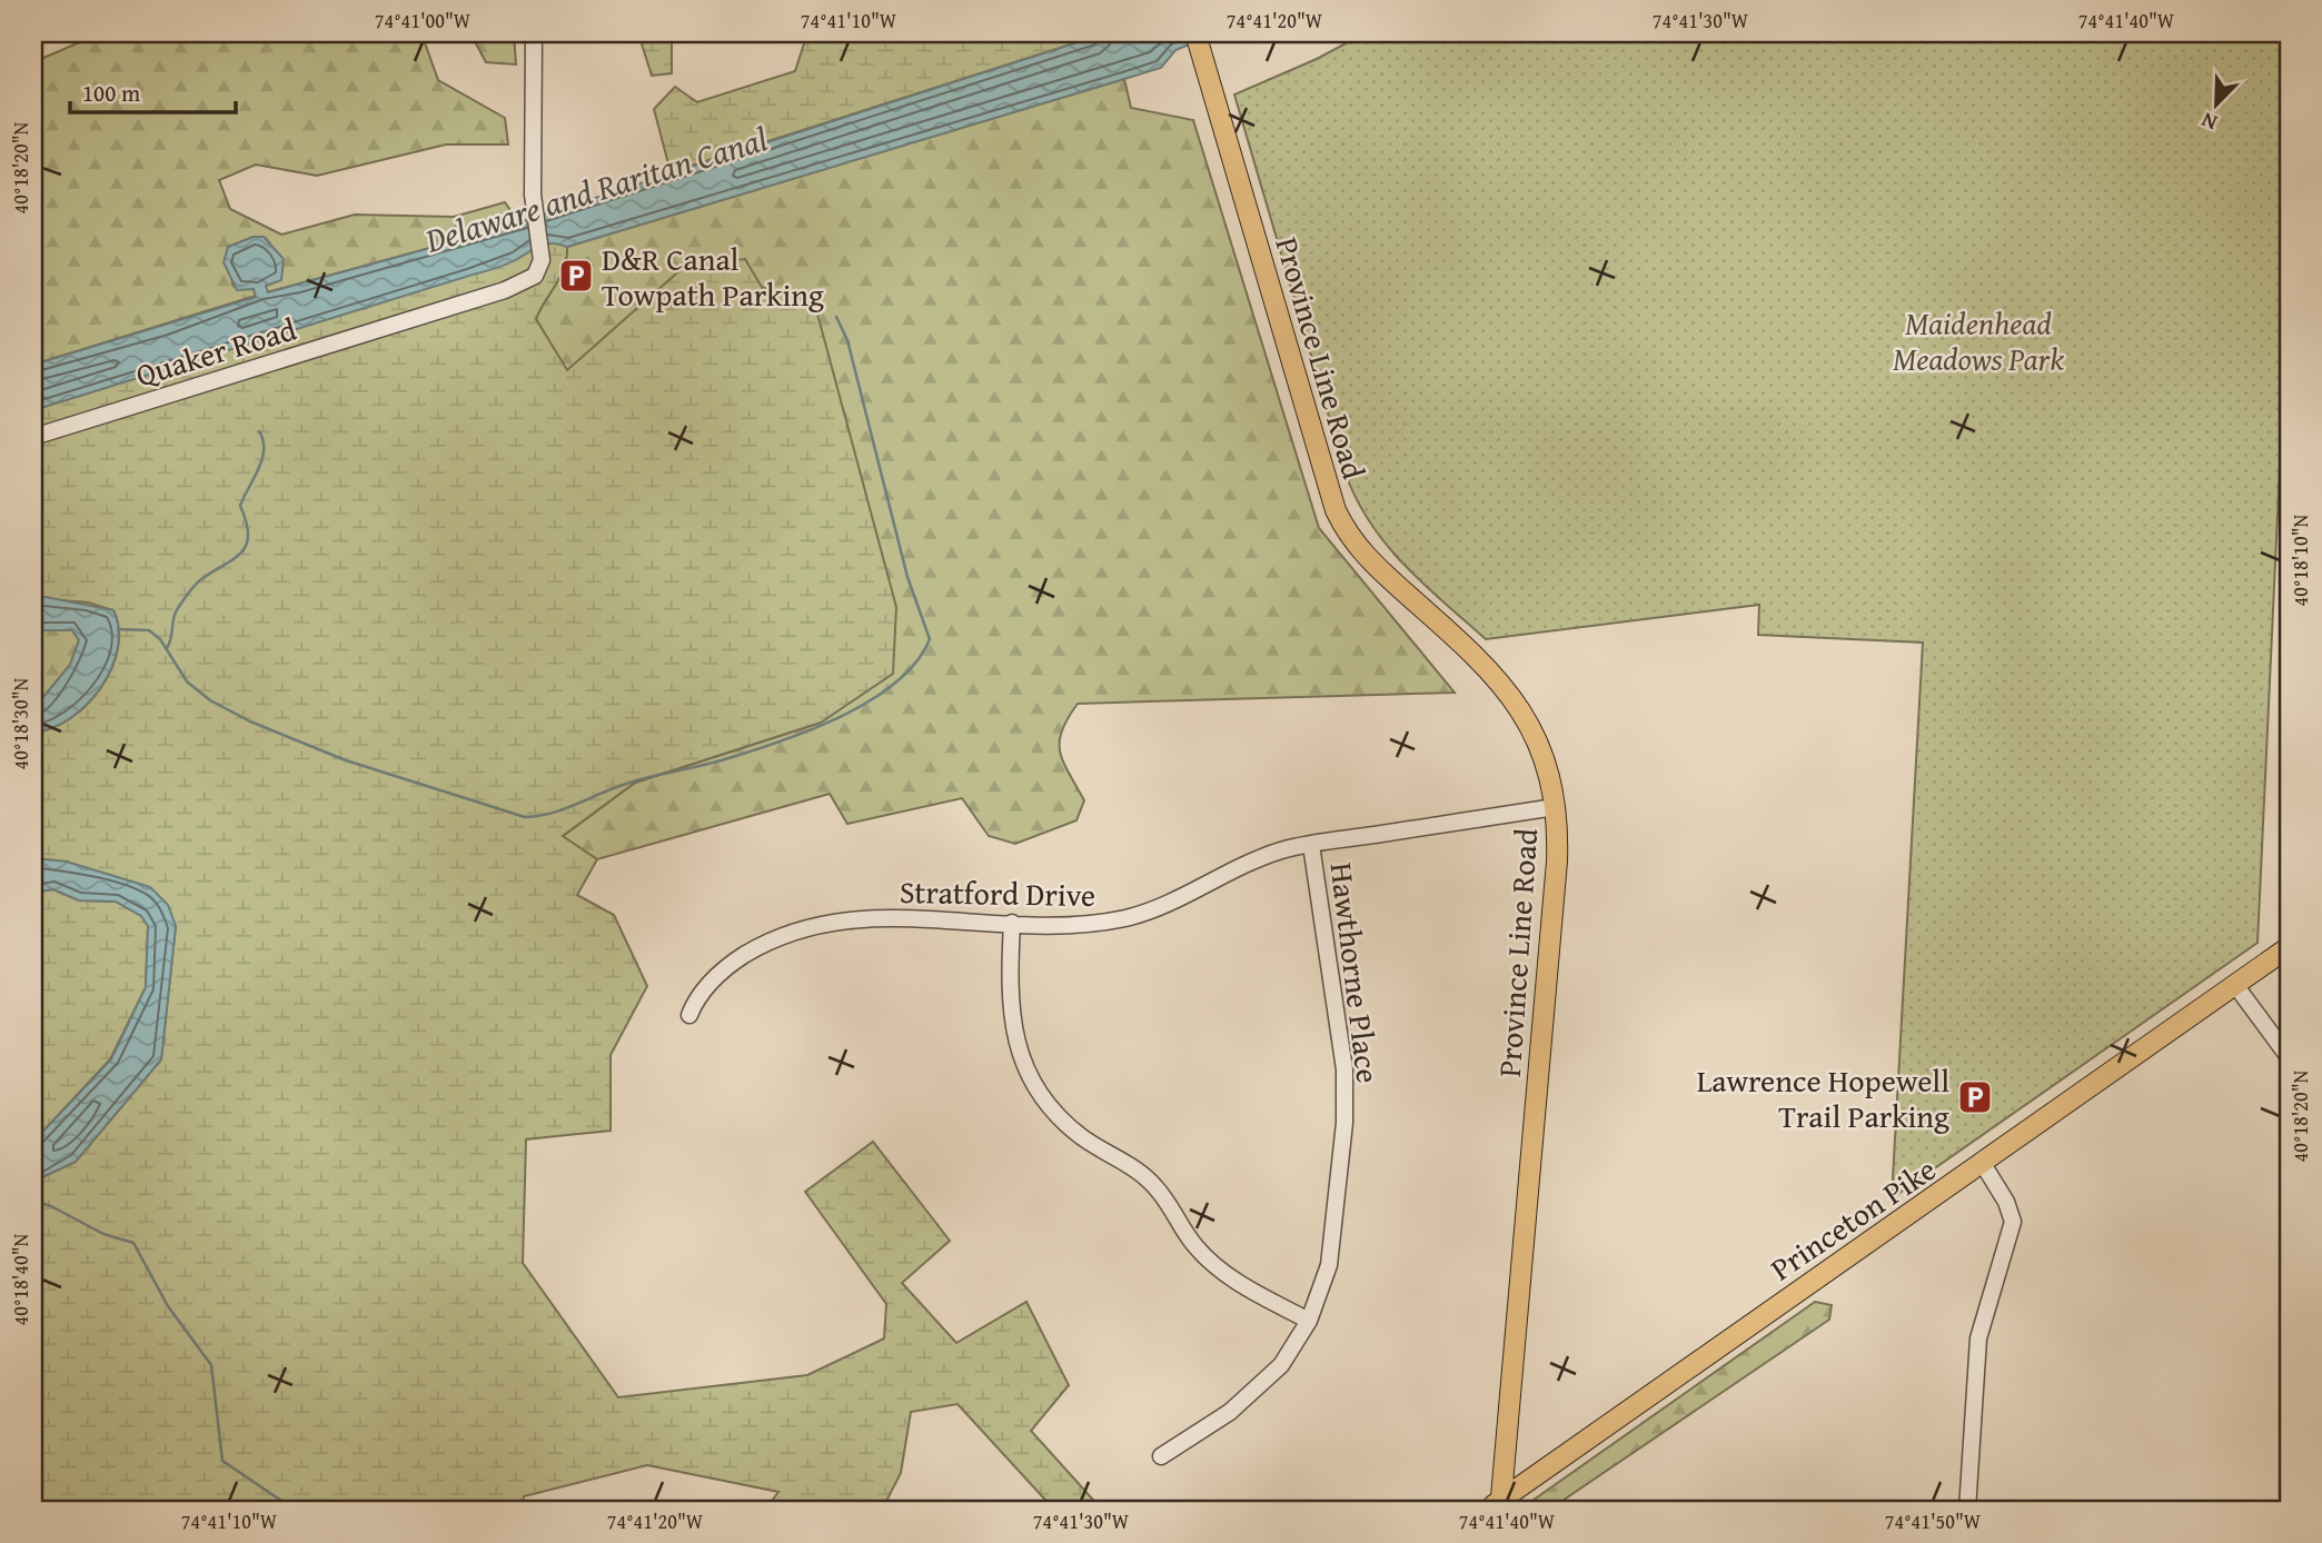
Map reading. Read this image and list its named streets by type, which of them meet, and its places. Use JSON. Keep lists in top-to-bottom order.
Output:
{
  "streets": {
    "main road": ["Province Line Road", "Princeton Pike"],
    "street": ["Quaker Road", "Stratford Drive", "Hawthorne Place"]
  },
  "crossings": [
    ["Province Line Road", "Stratford Drive"],
    ["Province Line Road", "Princeton Pike"],
    ["Stratford Drive", "Hawthorne Place"]
  ],
  "water": ["Delaware and Raritan Canal"],
  "parks": ["Maidenhead Meadows Park"],
  "places": {
    "parking": ["D&R Canal Towpath Parking", "Lawrence Hopewell Trail Parking"]
  },
  "scale_bar": "100 m",
  "north": "bottom left",
  "coordinates": [
    "74°41'00\"W",
    "74°41'10\"W",
    "74°41'20\"W",
    "74°41'30\"W",
    "74°41'40\"W",
    "40°18'20\"N",
    "40°18'10\"N",
    "40°18'30\"N",
    "40°18'40\"N",
    "74°41'50\"W"
  ]
}
